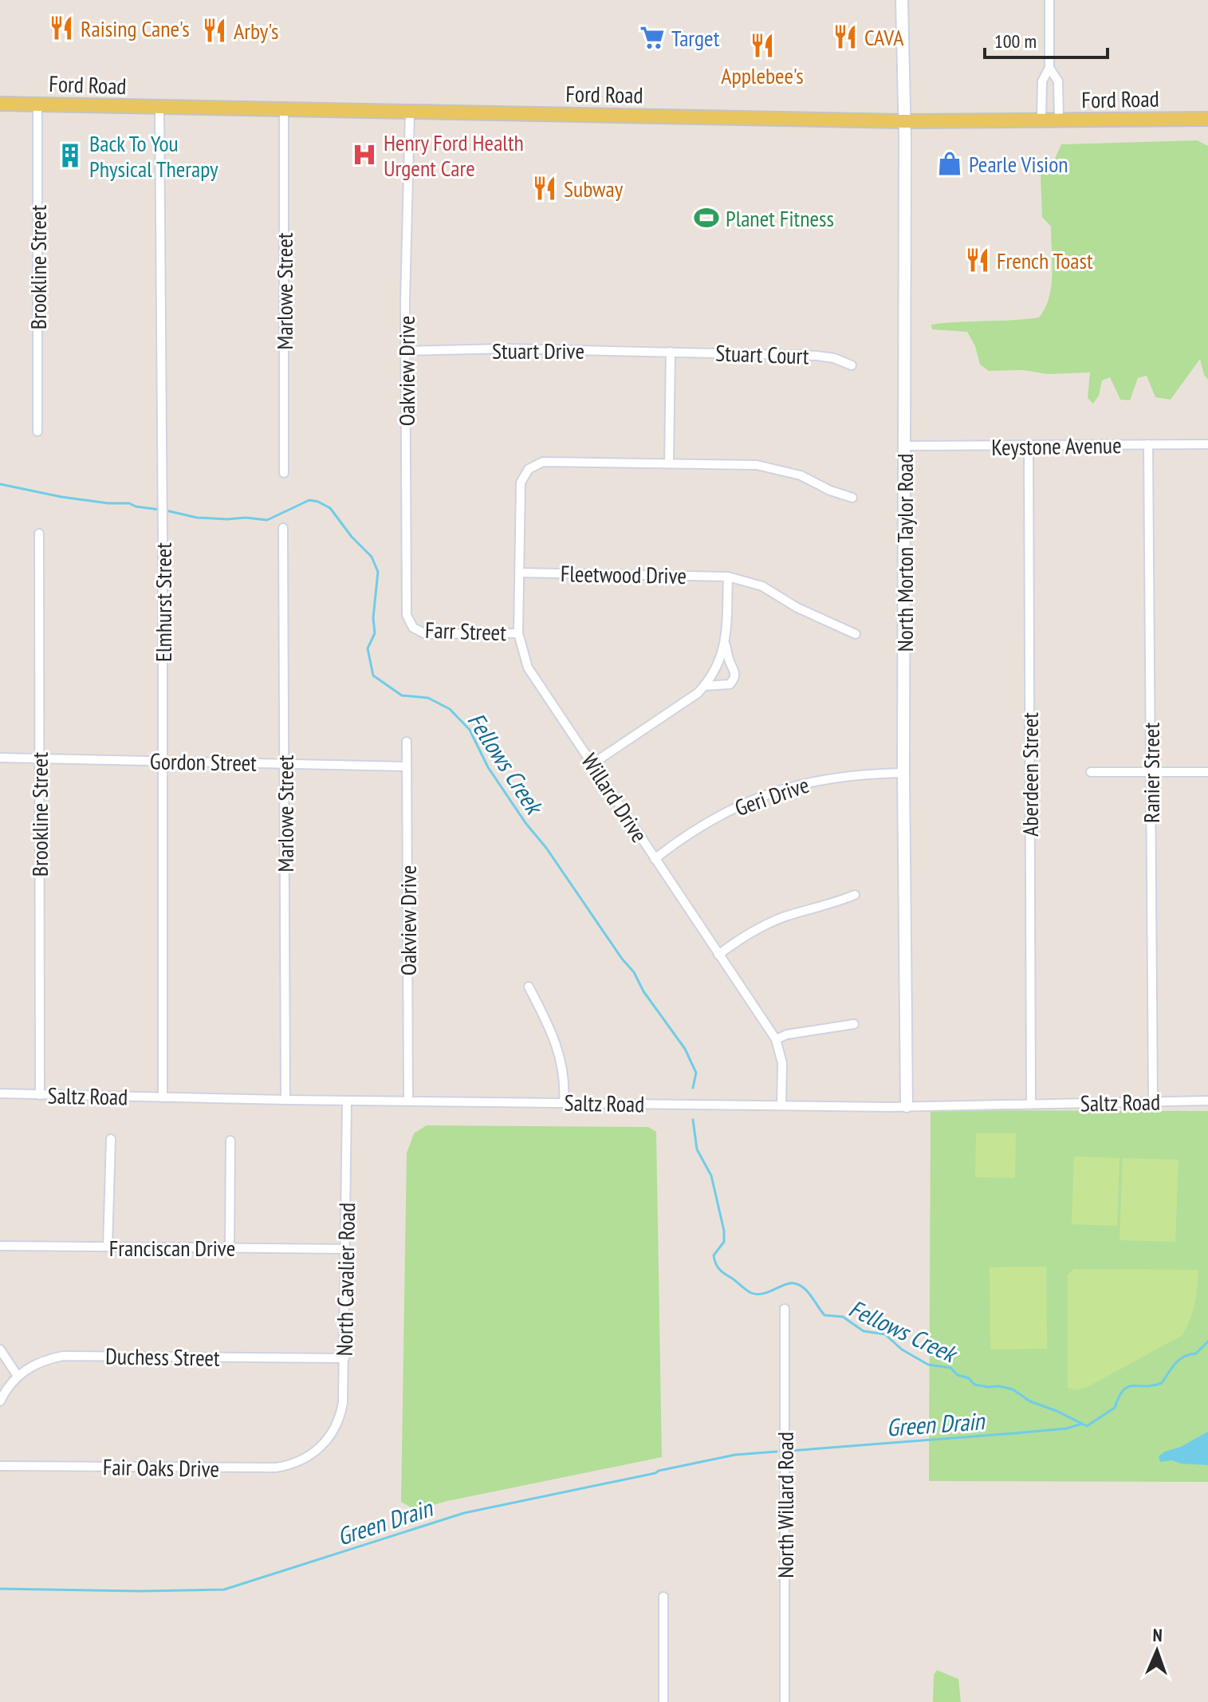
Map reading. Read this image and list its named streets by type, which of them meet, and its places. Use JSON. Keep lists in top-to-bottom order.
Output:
{
  "streets": {
    "main road": ["Ford Road"],
    "street": [
      "Brookline Street",
      "Marlowe Street",
      "Stuart Drive",
      "Stuart Court",
      "Oakview Drive",
      "Keystone Avenue",
      "North Morton Taylor Road",
      "Fleetwood Drive",
      "Elmhurst Street",
      "Farr Street",
      "Gordon Street",
      "Ranier Street",
      "Aberdeen Street",
      "Geri Drive",
      "Willard Drive",
      "Saltz Road",
      "Franciscan Drive",
      "North Cavalier Road",
      "Duchess Street",
      "Fair Oaks Drive",
      "North Willard Road"
    ]
  },
  "crossings": [
    ["Ford Road", "Brookline Street"],
    ["Ford Road", "Marlowe Street"],
    ["Ford Road", "Oakview Drive"],
    ["Ford Road", "North Morton Taylor Road"],
    ["Ford Road", "Elmhurst Street"],
    ["Brookline Street", "Gordon Street"],
    ["Brookline Street", "Saltz Road"],
    ["Marlowe Street", "Gordon Street"],
    ["Marlowe Street", "Saltz Road"],
    ["Stuart Drive", "Stuart Court"],
    ["Stuart Drive", "Oakview Drive"],
    ["Oakview Drive", "Farr Street"],
    ["Oakview Drive", "Gordon Street"],
    ["Oakview Drive", "Saltz Road"],
    ["Keystone Avenue", "North Morton Taylor Road"],
    ["Keystone Avenue", "Ranier Street"],
    ["Keystone Avenue", "Aberdeen Street"],
    ["North Morton Taylor Road", "Geri Drive"],
    ["North Morton Taylor Road", "Saltz Road"],
    ["Fleetwood Drive", "Willard Drive"],
    ["Elmhurst Street", "Gordon Street"],
    ["Elmhurst Street", "Saltz Road"],
    ["Farr Street", "Willard Drive"],
    ["Ranier Street", "Saltz Road"],
    ["Aberdeen Street", "Saltz Road"],
    ["Geri Drive", "Willard Drive"],
    ["Willard Drive", "Saltz Road"],
    ["Saltz Road", "North Cavalier Road"],
    ["Franciscan Drive", "North Cavalier Road"],
    ["North Cavalier Road", "Duchess Street"],
    ["North Cavalier Road", "Fair Oaks Drive"]
  ],
  "water": ["Fellows Creek", "Green Drain"],
  "places": {
    "restaurant": [
      "Raising Cane's",
      "Arby's",
      "CAVA",
      "Applebee's",
      "Subway",
      "French Toast"
    ],
    "supermarket": ["Target"],
    "hospital": ["Henry Ford Health Urgent Care"],
    "building": ["Back To You Physical Therapy"],
    "shop": ["Pearle Vision"],
    "sports": ["Planet Fitness"]
  },
  "scale_bar": "100 m",
  "north": "top"
}
